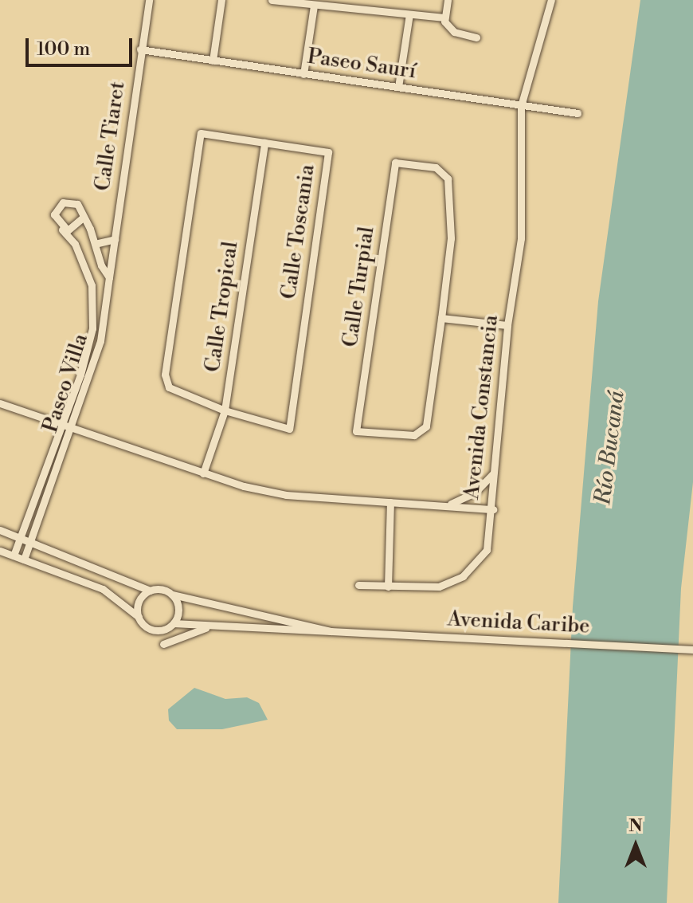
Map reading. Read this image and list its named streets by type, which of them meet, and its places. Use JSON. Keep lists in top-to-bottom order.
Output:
{
  "streets": {
    "street": [
      "Paseo Saurí",
      "Calle Tiaret",
      "Calle Toscania",
      "Calle Turpial",
      "Calle Tropical",
      "Paseo Villa",
      "Avenida Constancia",
      "Avenida Caribe"
    ]
  },
  "crossings": [
    ["Paseo Saurí", "Calle Tiaret"],
    ["Paseo Saurí", "Avenida Constancia"],
    ["Calle Tiaret", "Paseo Villa"],
    ["Calle Toscania", "Calle Tropical"],
    ["Calle Tropical", "Avenida Constancia"],
    ["Paseo Villa", "Avenida Constancia"]
  ],
  "water": ["Río Bucaná"],
  "scale_bar": "100 m",
  "north": "top"
}
